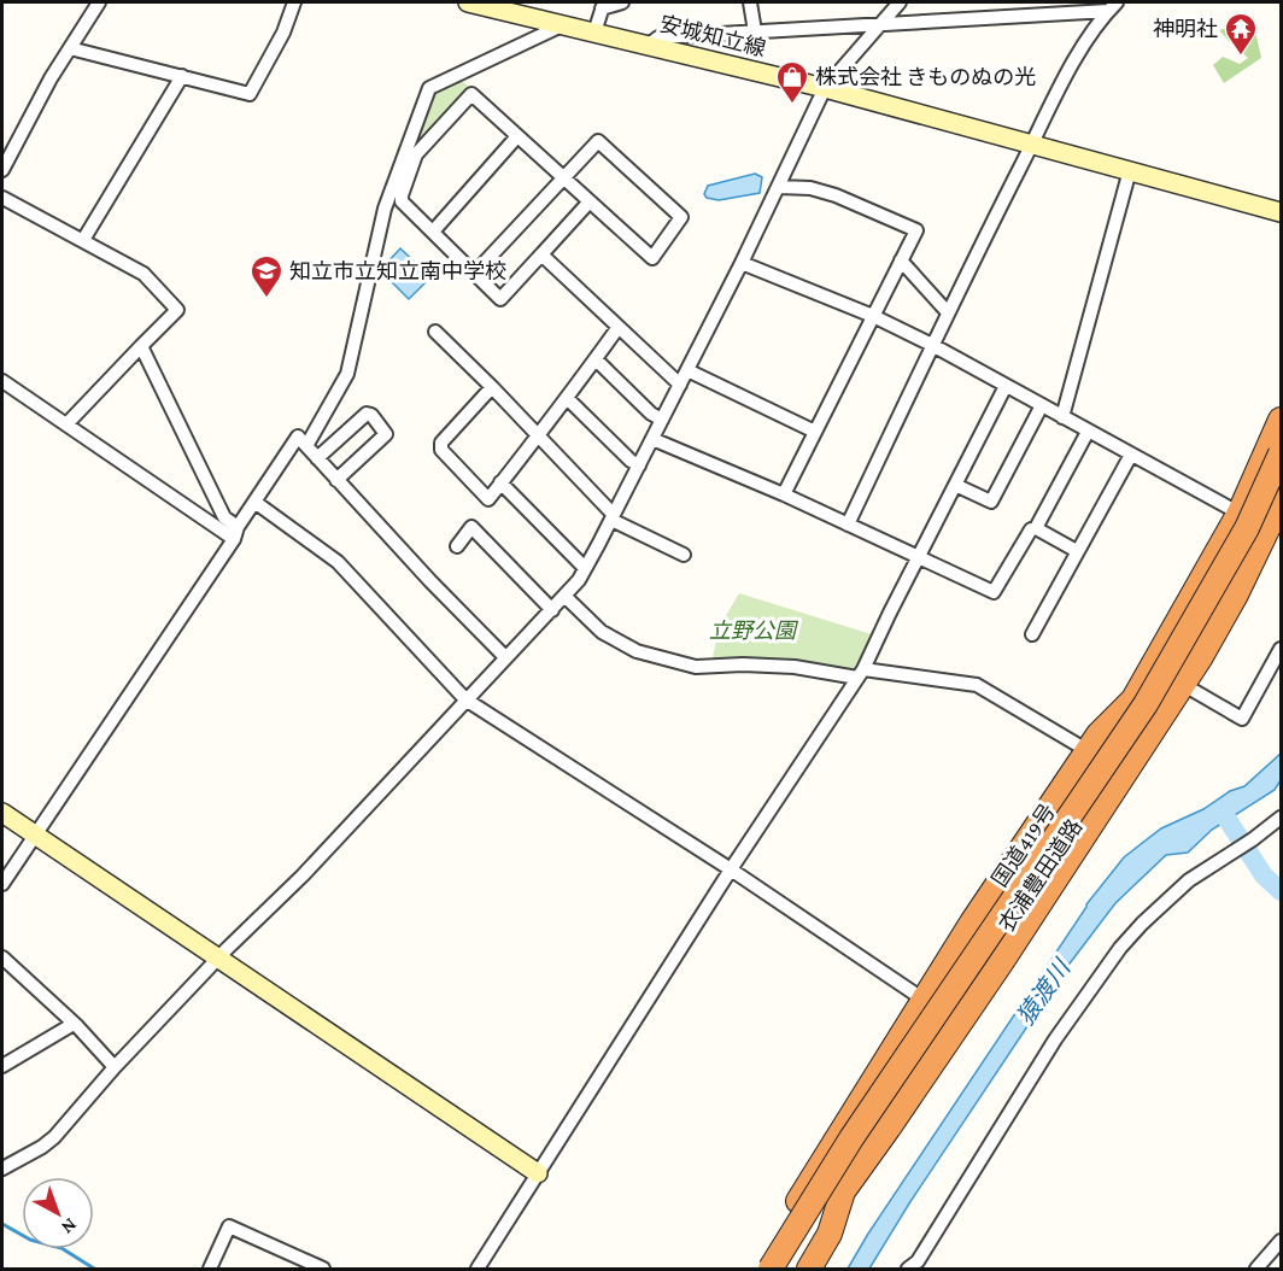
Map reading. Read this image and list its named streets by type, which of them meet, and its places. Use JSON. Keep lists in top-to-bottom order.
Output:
{
  "streets": {
    "highway": ["国道419号", "衣浦豊田道路"],
    "main road": ["安城知立線"]
  },
  "crossings": [
    ["国道419号", "衣浦豊田道路"]
  ],
  "water": ["猿渡川"],
  "parks": ["立野公園"],
  "places": {
    "temple": ["神明社"],
    "shop": ["株式会社 きものぬの光"],
    "school or university": ["知立市立知立南中学校"]
  },
  "north": "bottom right"
}
